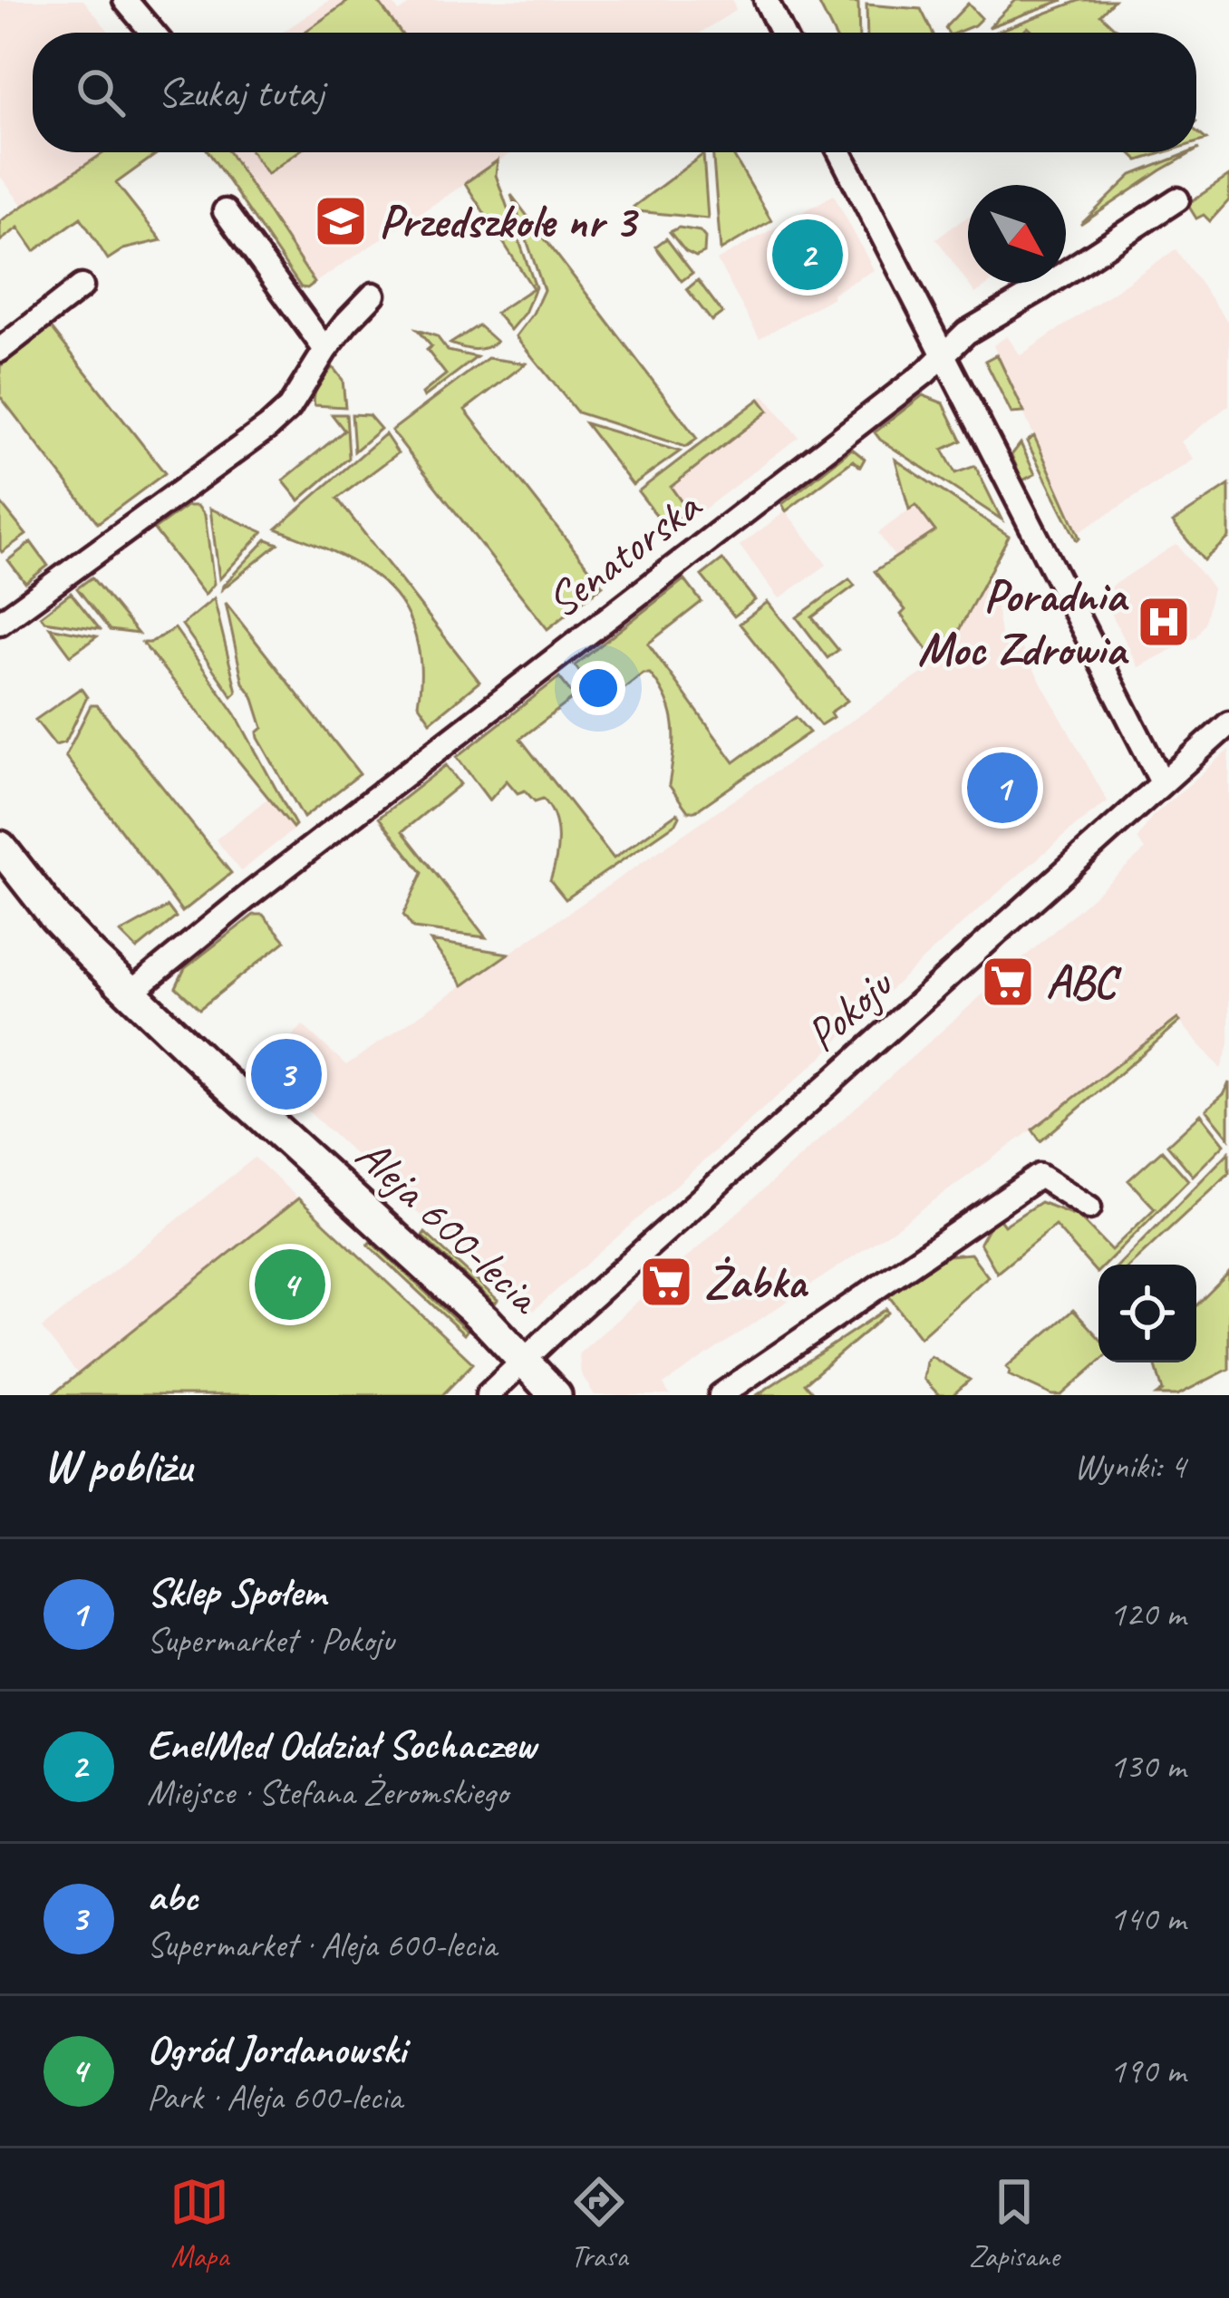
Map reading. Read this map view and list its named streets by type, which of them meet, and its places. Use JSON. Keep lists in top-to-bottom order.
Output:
{
  "streets": {
    "main road": ["Aleja 600-lecia"],
    "street": ["Senatorska", "Pokoju"]
  },
  "crossings": [
    ["Senatorska", "Aleja 600-lecia"],
    ["Pokoju", "Aleja 600-lecia"]
  ],
  "places": {
    "school or university": ["Przedszkole nr 3"],
    "hospital": ["Poradnia Moc Zdrowia"],
    "supermarket": ["ABC", "Żabka"]
  },
  "north": "bottom right",
  "page": {
    "search": "Szukaj tutaj",
    "pins": [
      "2",
      "1",
      "3",
      "4"
    ],
    "heading": ["W pobliżu", "Wyniki: 4"],
    "list": [
      {
        "mark": "1",
        "name": "Sklep Społem",
        "note": "Supermarket · Pokoju",
        "value": "120 m"
      },
      {
        "mark": "2",
        "name": "EnelMed Oddział Sochaczew",
        "note": "Miejsce · Stefana Żeromskiego",
        "value": "130 m"
      },
      {
        "mark": "3",
        "name": "abc",
        "note": "Supermarket · Aleja 600-lecia",
        "value": "140 m"
      },
      {
        "mark": "4",
        "name": "Ogród Jordanowski",
        "note": "Park · Aleja 600-lecia",
        "value": "190 m"
      }
    ],
    "nav": ["Mapa", "Trasa", "Zapisane"]
  }
}
